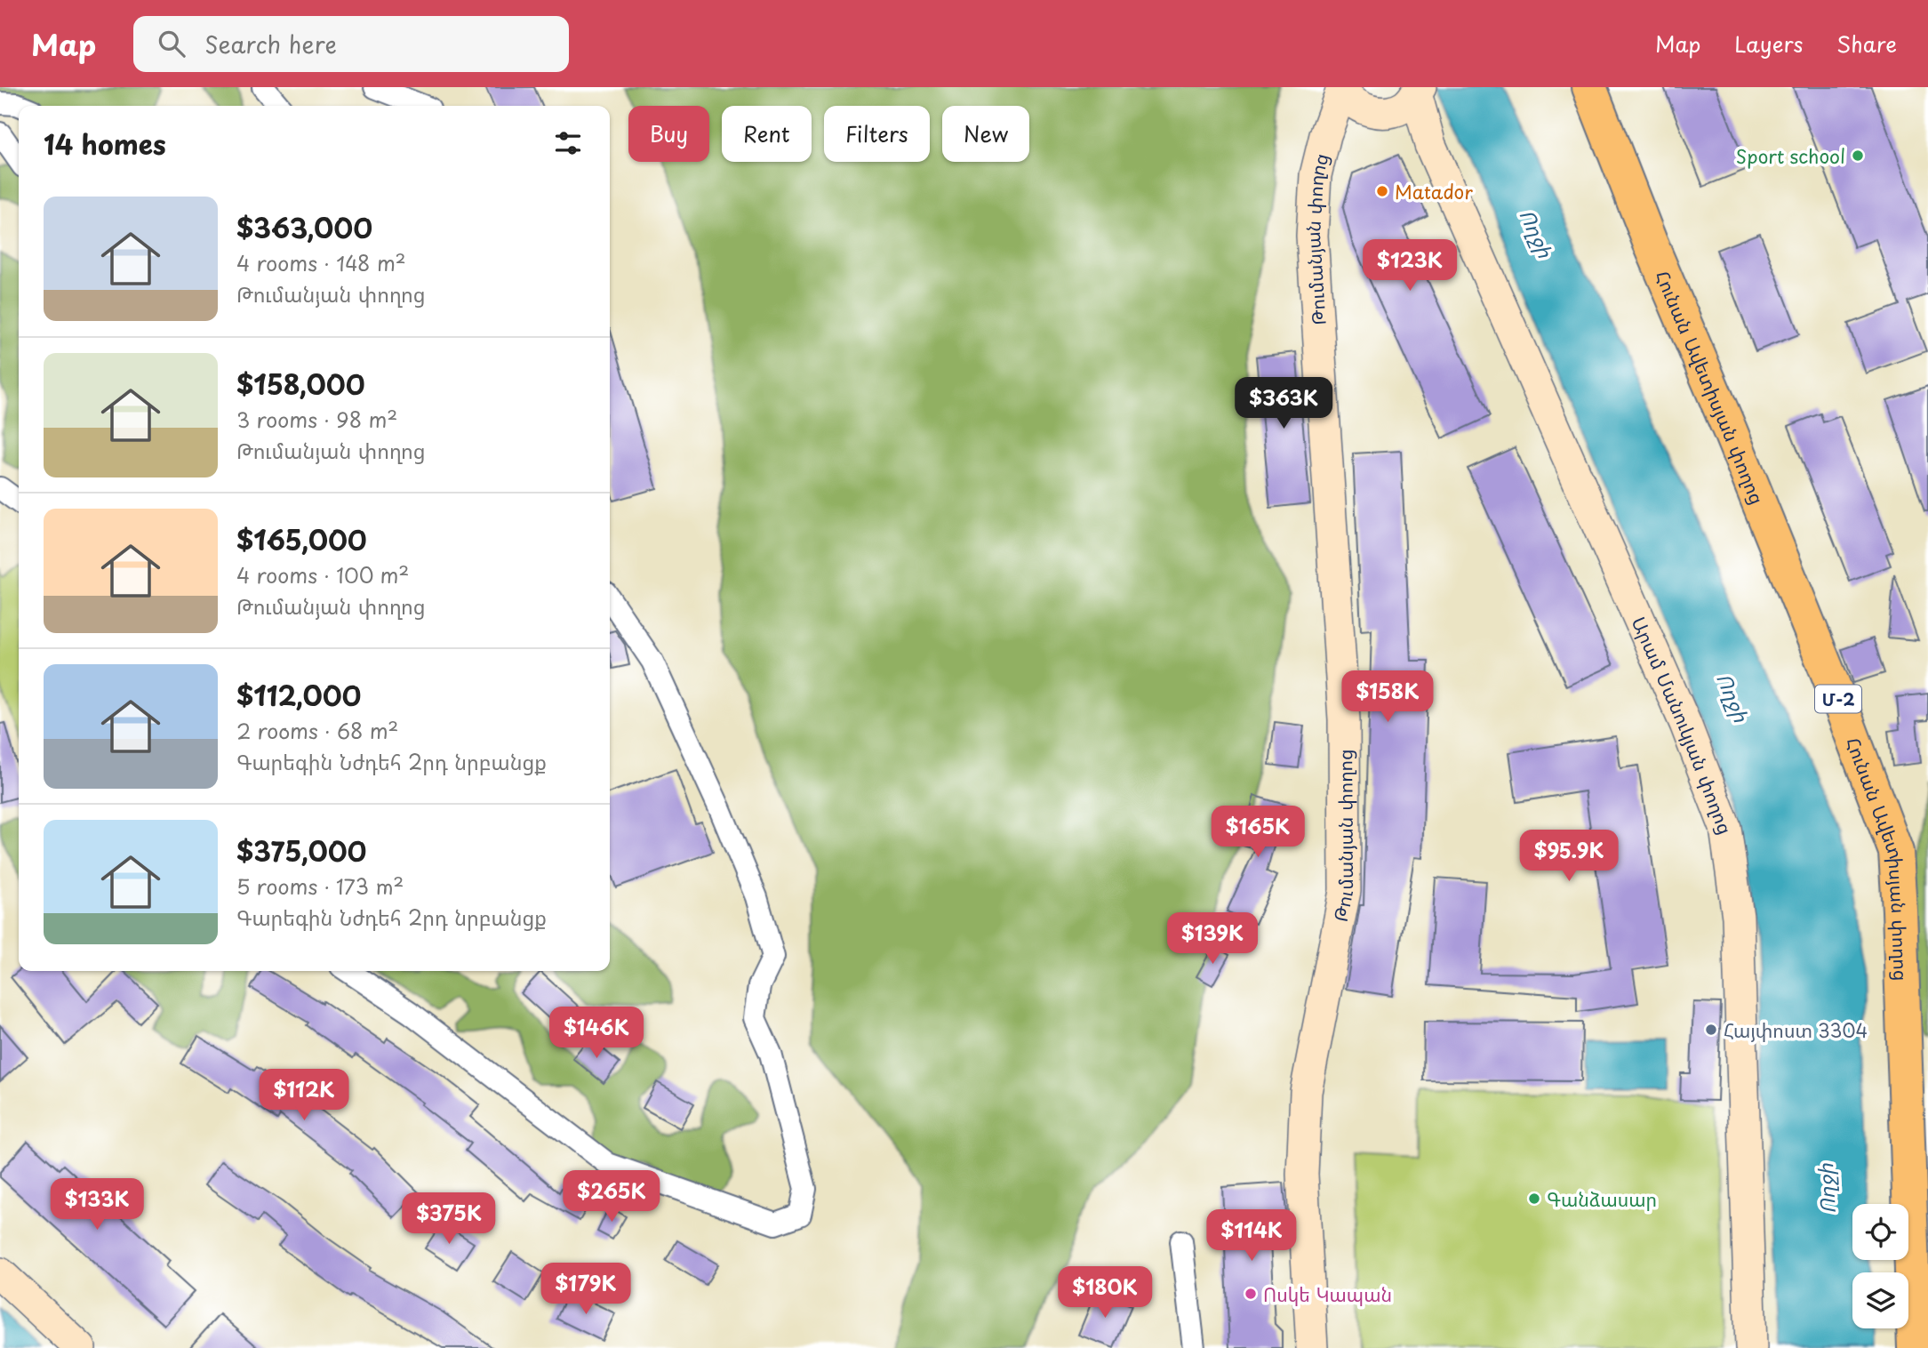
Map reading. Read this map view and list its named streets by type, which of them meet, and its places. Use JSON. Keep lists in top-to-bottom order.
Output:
{
  "streets": {
    "highway": ["Հունան Ավետիսյան փողոց", "Մ-2"],
    "street": ["Թումանյան փողոց", "Արամ Մանուկյան փողոց"]
  },
  "water": ["Ողջի"],
  "places": [
    "Sport school",
    "Matador",
    "Հայփոստ 3304",
    "Գանձասար",
    "Ոսկե Կապան"
  ],
  "page": {
    "header": "Map",
    "search": "Search here",
    "nav": ["Map", "Layers", "Share"],
    "chip": [
      "Buy",
      "Rent",
      "Filters",
      "New"
    ],
    "heading": "14 homes",
    "list": [
      {
        "name": "$363,000",
        "note": "4 rooms · 148 m² · Թումանյան փողոց"
      },
      {
        "name": "$158,000",
        "note": "3 rooms · 98 m² · Թումանյան փողոց"
      },
      {
        "name": "$165,000",
        "note": "4 rooms · 100 m² · Թումանյան փողոց"
      },
      {
        "name": "$112,000",
        "note": "2 rooms · 68 m² · Գարեգին Նժդեհ 2րդ նրբանցք"
      },
      {
        "name": "$375,000",
        "note": "5 rooms · 173 m² · Գարեգին Նժդեհ 2րդ նրբանցք"
      }
    ],
    "price": [
      "$123K",
      "$363K",
      "$158K",
      "$165K",
      "$95.9K",
      "$139K",
      "$146K",
      "$112K",
      "$265K",
      "$133K",
      "$375K",
      "$114K",
      "$179K",
      "$180K"
    ]
  }
}
